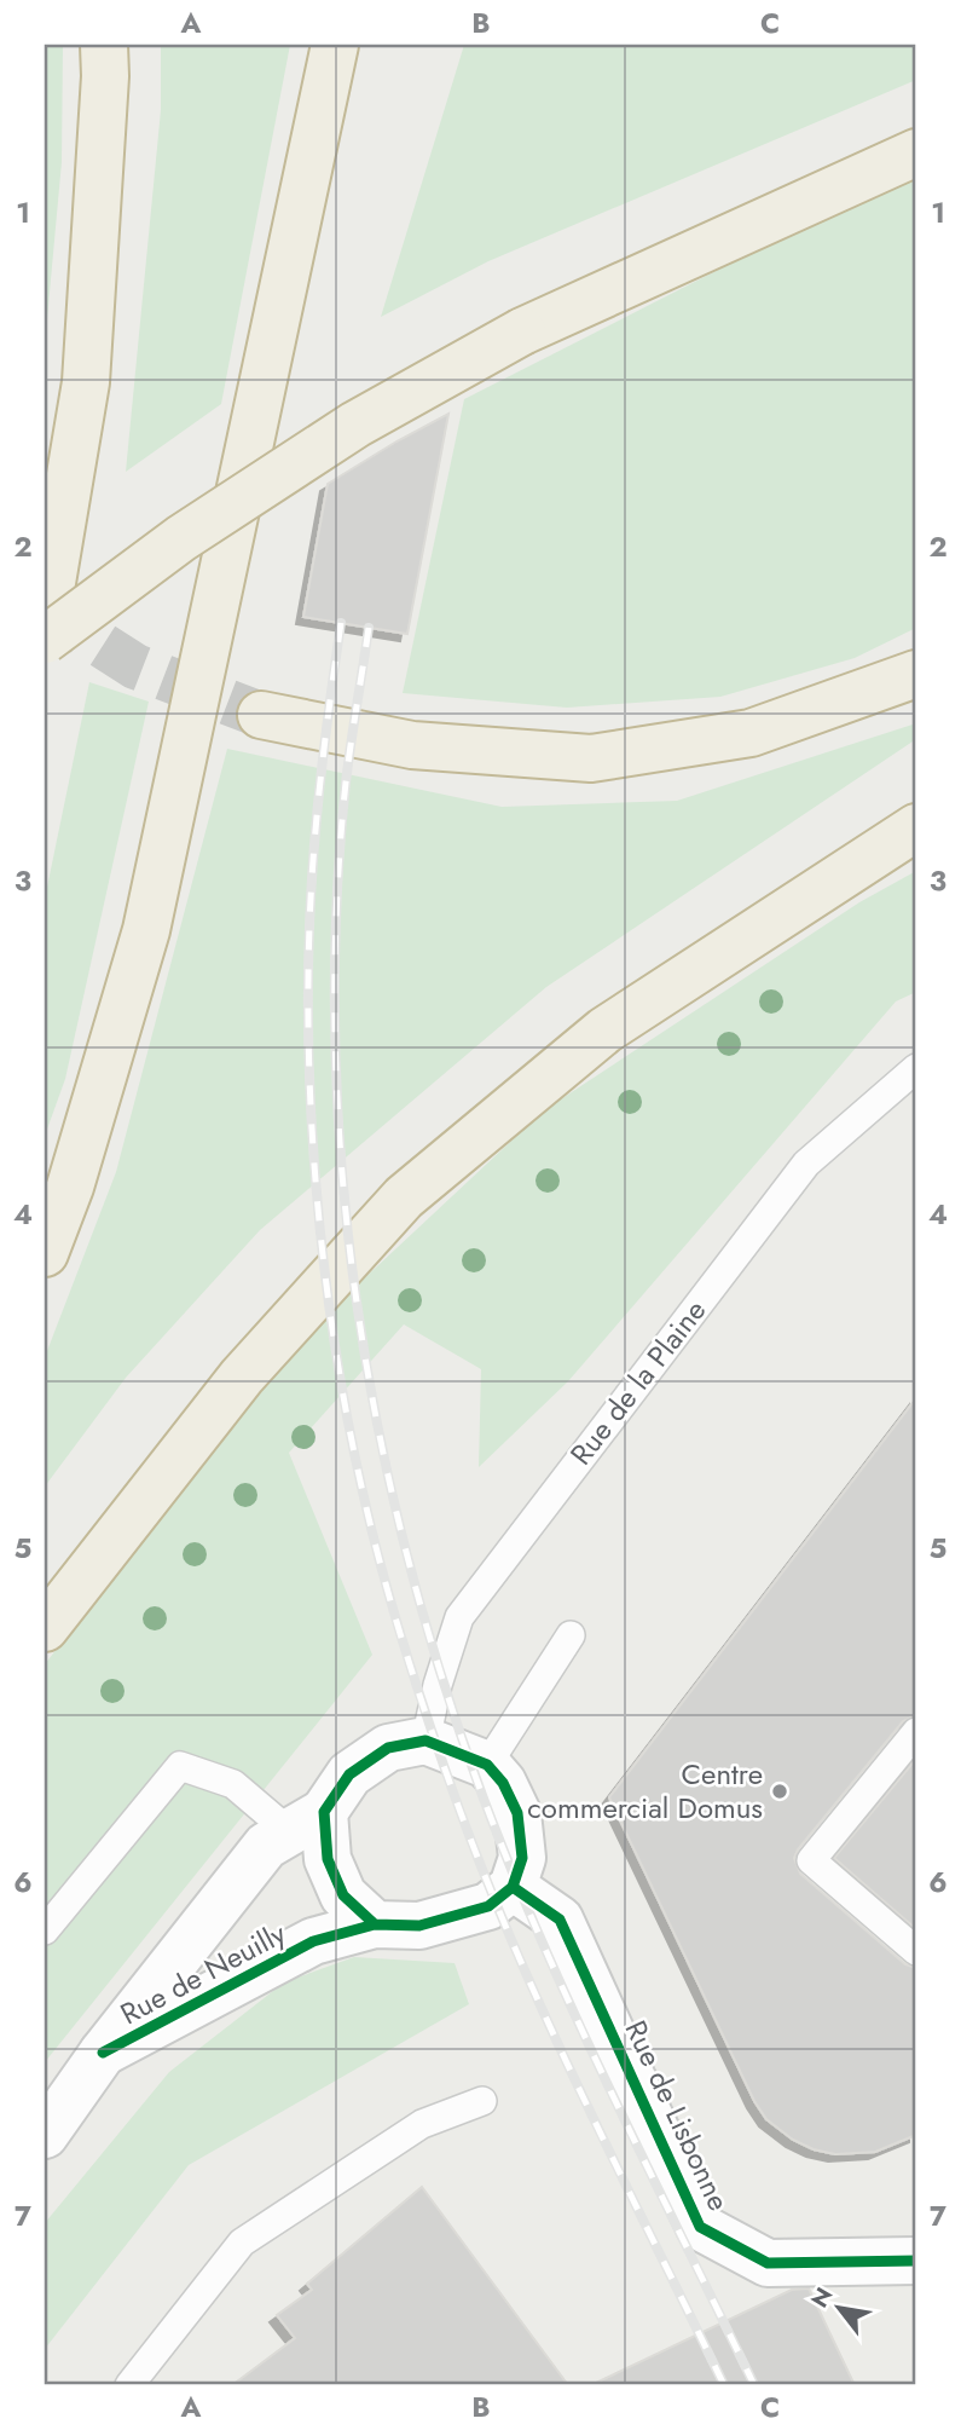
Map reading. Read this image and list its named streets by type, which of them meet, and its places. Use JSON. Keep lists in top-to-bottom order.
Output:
{
  "streets": {
    "street": ["Rue de Neuilly", "Rue de Lisbonne"],
    "lane": ["Rue de la Plaine"]
  },
  "crossings": [
    ["Rue de la Plaine", "Rue de Neuilly"],
    ["Rue de la Plaine", "Rue de Lisbonne"],
    ["Rue de Neuilly", "Rue de Lisbonne"]
  ],
  "places": ["Centre commercial Domus"],
  "north": "top left",
  "grid": {
    "columns": ["A", "B", "C"],
    "rows": [
      "1",
      "2",
      "3",
      "4",
      "5",
      "6",
      "7"
    ]
  }
}
